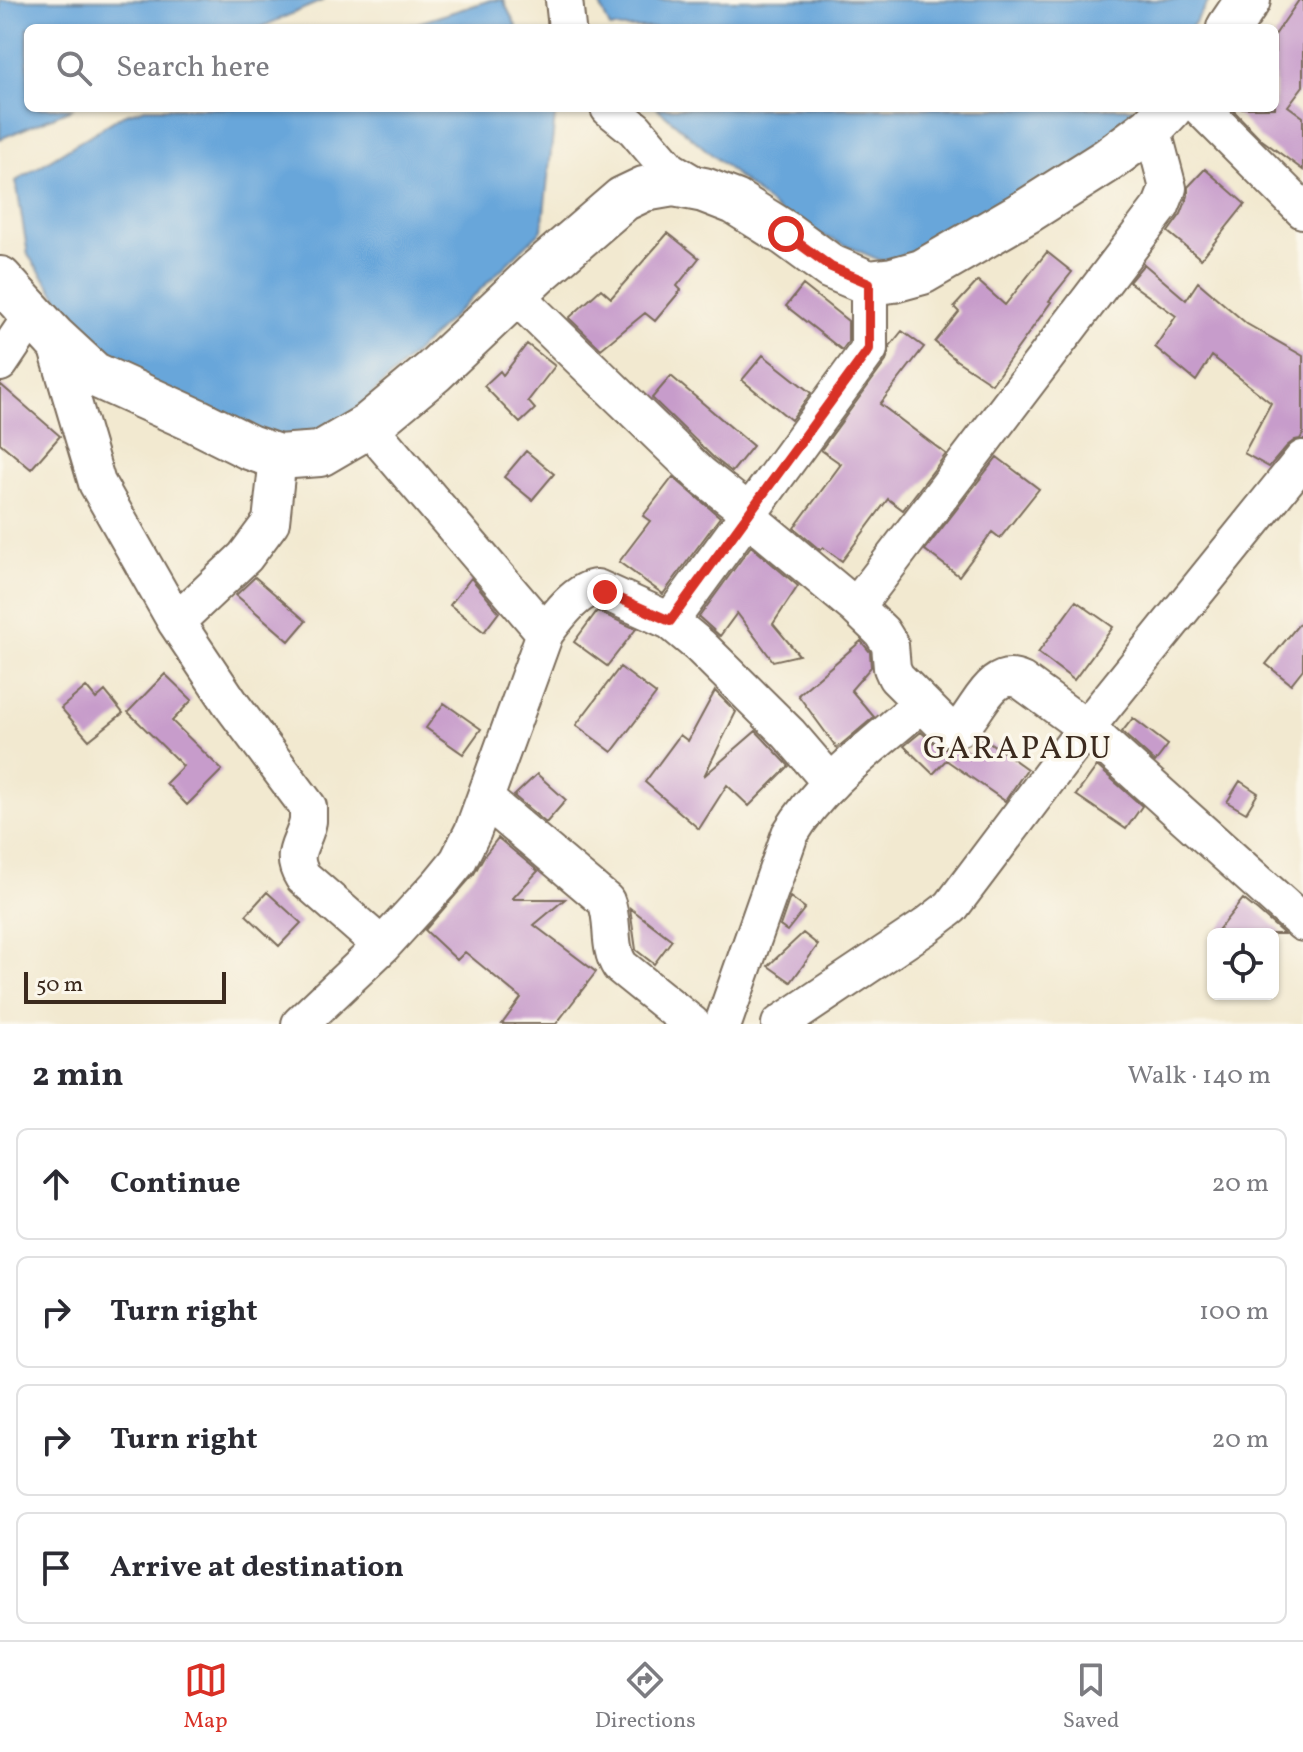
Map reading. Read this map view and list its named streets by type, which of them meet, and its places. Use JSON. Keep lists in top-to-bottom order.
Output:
{
  "districts": ["GARAPADU"],
  "scale_bar": "50 m",
  "page": {
    "search": "Search here",
    "scale": "50 m",
    "heading": ["2 min", "Walk · 140 m"],
    "list": [
      ["Continue", "20 m"],
      ["Turn right", "100 m"],
      ["Turn right", "20 m"],
      "Arrive at destination"
    ],
    "nav": ["Map", "Directions", "Saved"]
  }
}
